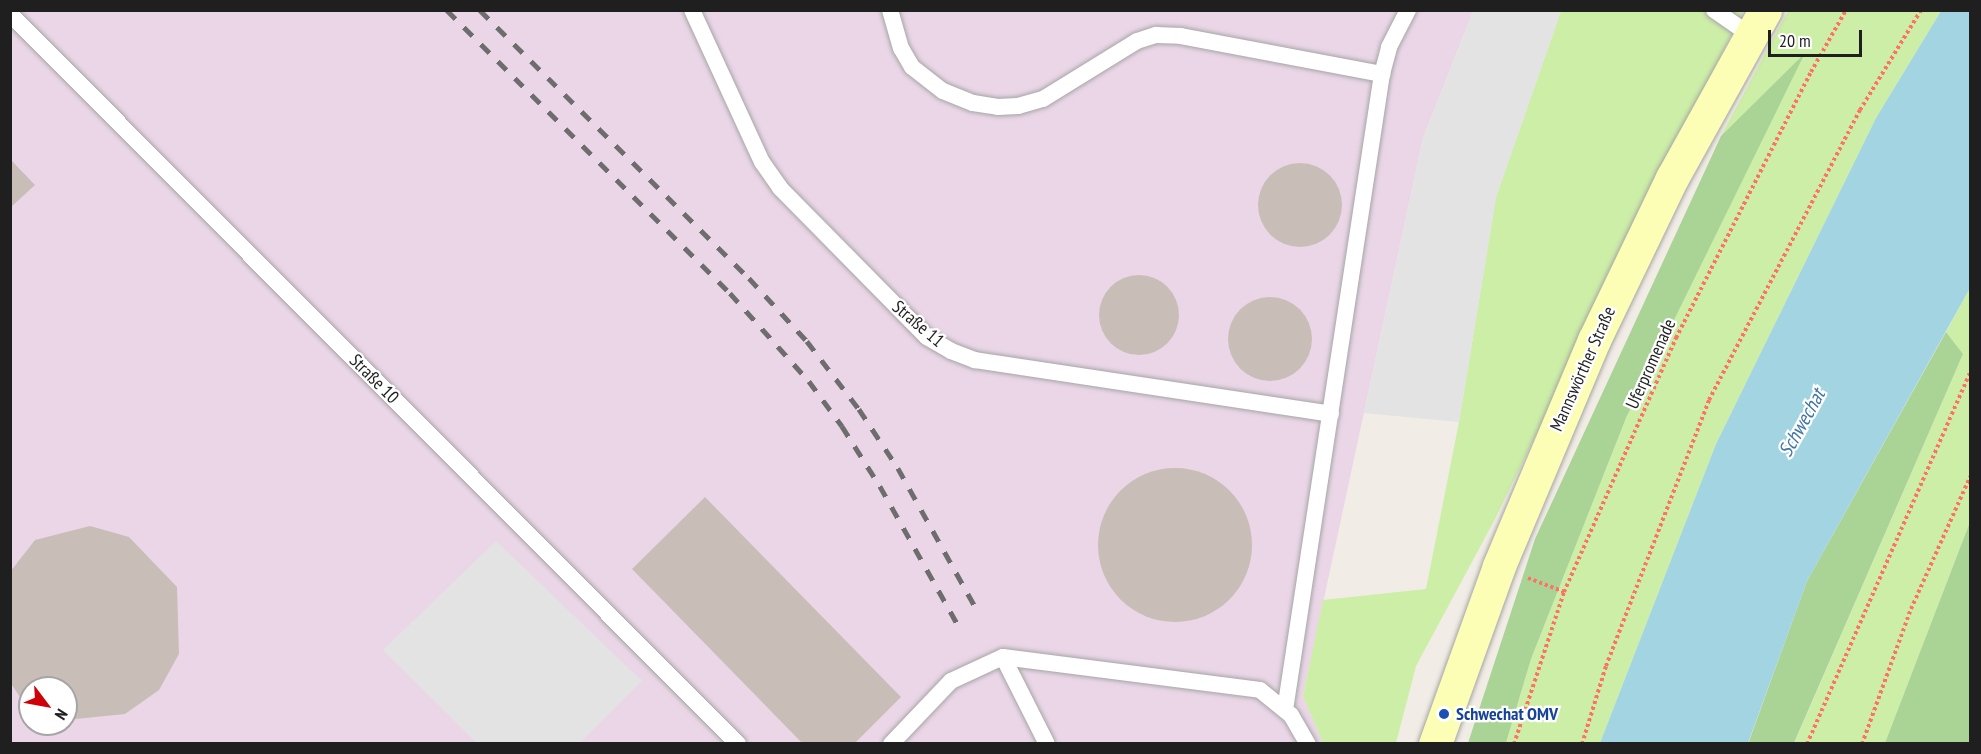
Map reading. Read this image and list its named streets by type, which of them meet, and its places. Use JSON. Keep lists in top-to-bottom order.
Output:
{
  "streets": {
    "main road": ["Mannswörther Straße"],
    "lane": ["Straße 11", "Straße 10"],
    "path": ["Uferpromenade"]
  },
  "water": ["Schwechat"],
  "places": ["Schwechat OMV"],
  "scale_bar": "20 m",
  "north": "bottom right"
}
